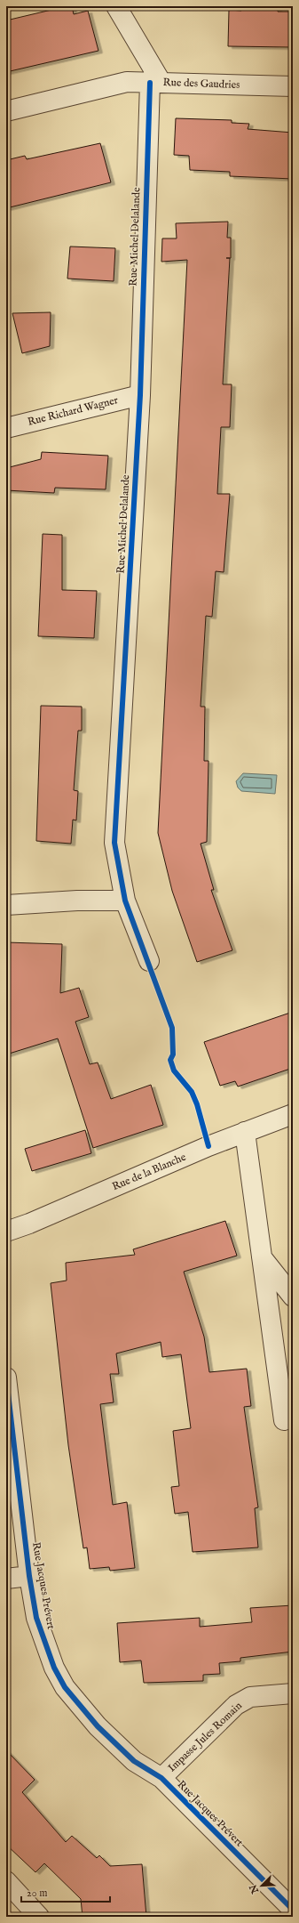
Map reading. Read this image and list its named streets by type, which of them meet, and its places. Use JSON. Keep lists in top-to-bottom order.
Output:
{
  "streets": {
    "street": [
      "Rue des Gaudries",
      "Rue Michel Delalande",
      "Rue Richard Wagner",
      "Rue de la Blanche",
      "Rue Jacques Prévert",
      "Impasse Jules Romain"
    ]
  },
  "crossings": [
    ["Rue des Gaudries", "Rue Michel Delalande"],
    ["Rue Michel Delalande", "Rue Richard Wagner"],
    ["Rue Jacques Prévert", "Impasse Jules Romain"]
  ],
  "scale_bar": "20 m",
  "north": "bottom left"
}
